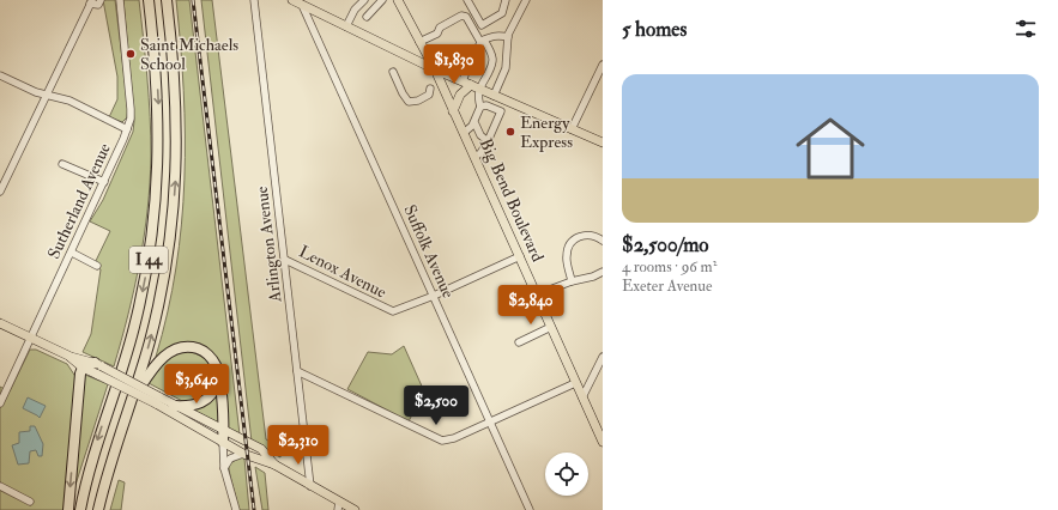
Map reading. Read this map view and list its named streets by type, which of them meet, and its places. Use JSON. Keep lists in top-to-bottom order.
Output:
{
  "streets": {
    "highway": ["I 44"],
    "main road": ["Big Bend Boulevard"],
    "street": [
      "Sutherland Avenue",
      "Arlington Avenue",
      "Suffolk Avenue",
      "Lenox Avenue"
    ]
  },
  "crossings": [
    ["Big Bend Boulevard", "Lenox Avenue"],
    ["Arlington Avenue", "Lenox Avenue"],
    ["Suffolk Avenue", "Lenox Avenue"]
  ],
  "places": ["Saint Michaels School", "Energy Express"],
  "page": {
    "heading": "5 homes",
    "price": [
      "$1,830",
      "$2,840",
      "$3,640",
      "$2,500",
      "$2,310"
    ],
    "list": [
      {
        "name": "$2,500/mo",
        "note": "4 rooms · 96 m² · Exeter Avenue"
      }
    ]
  }
}
